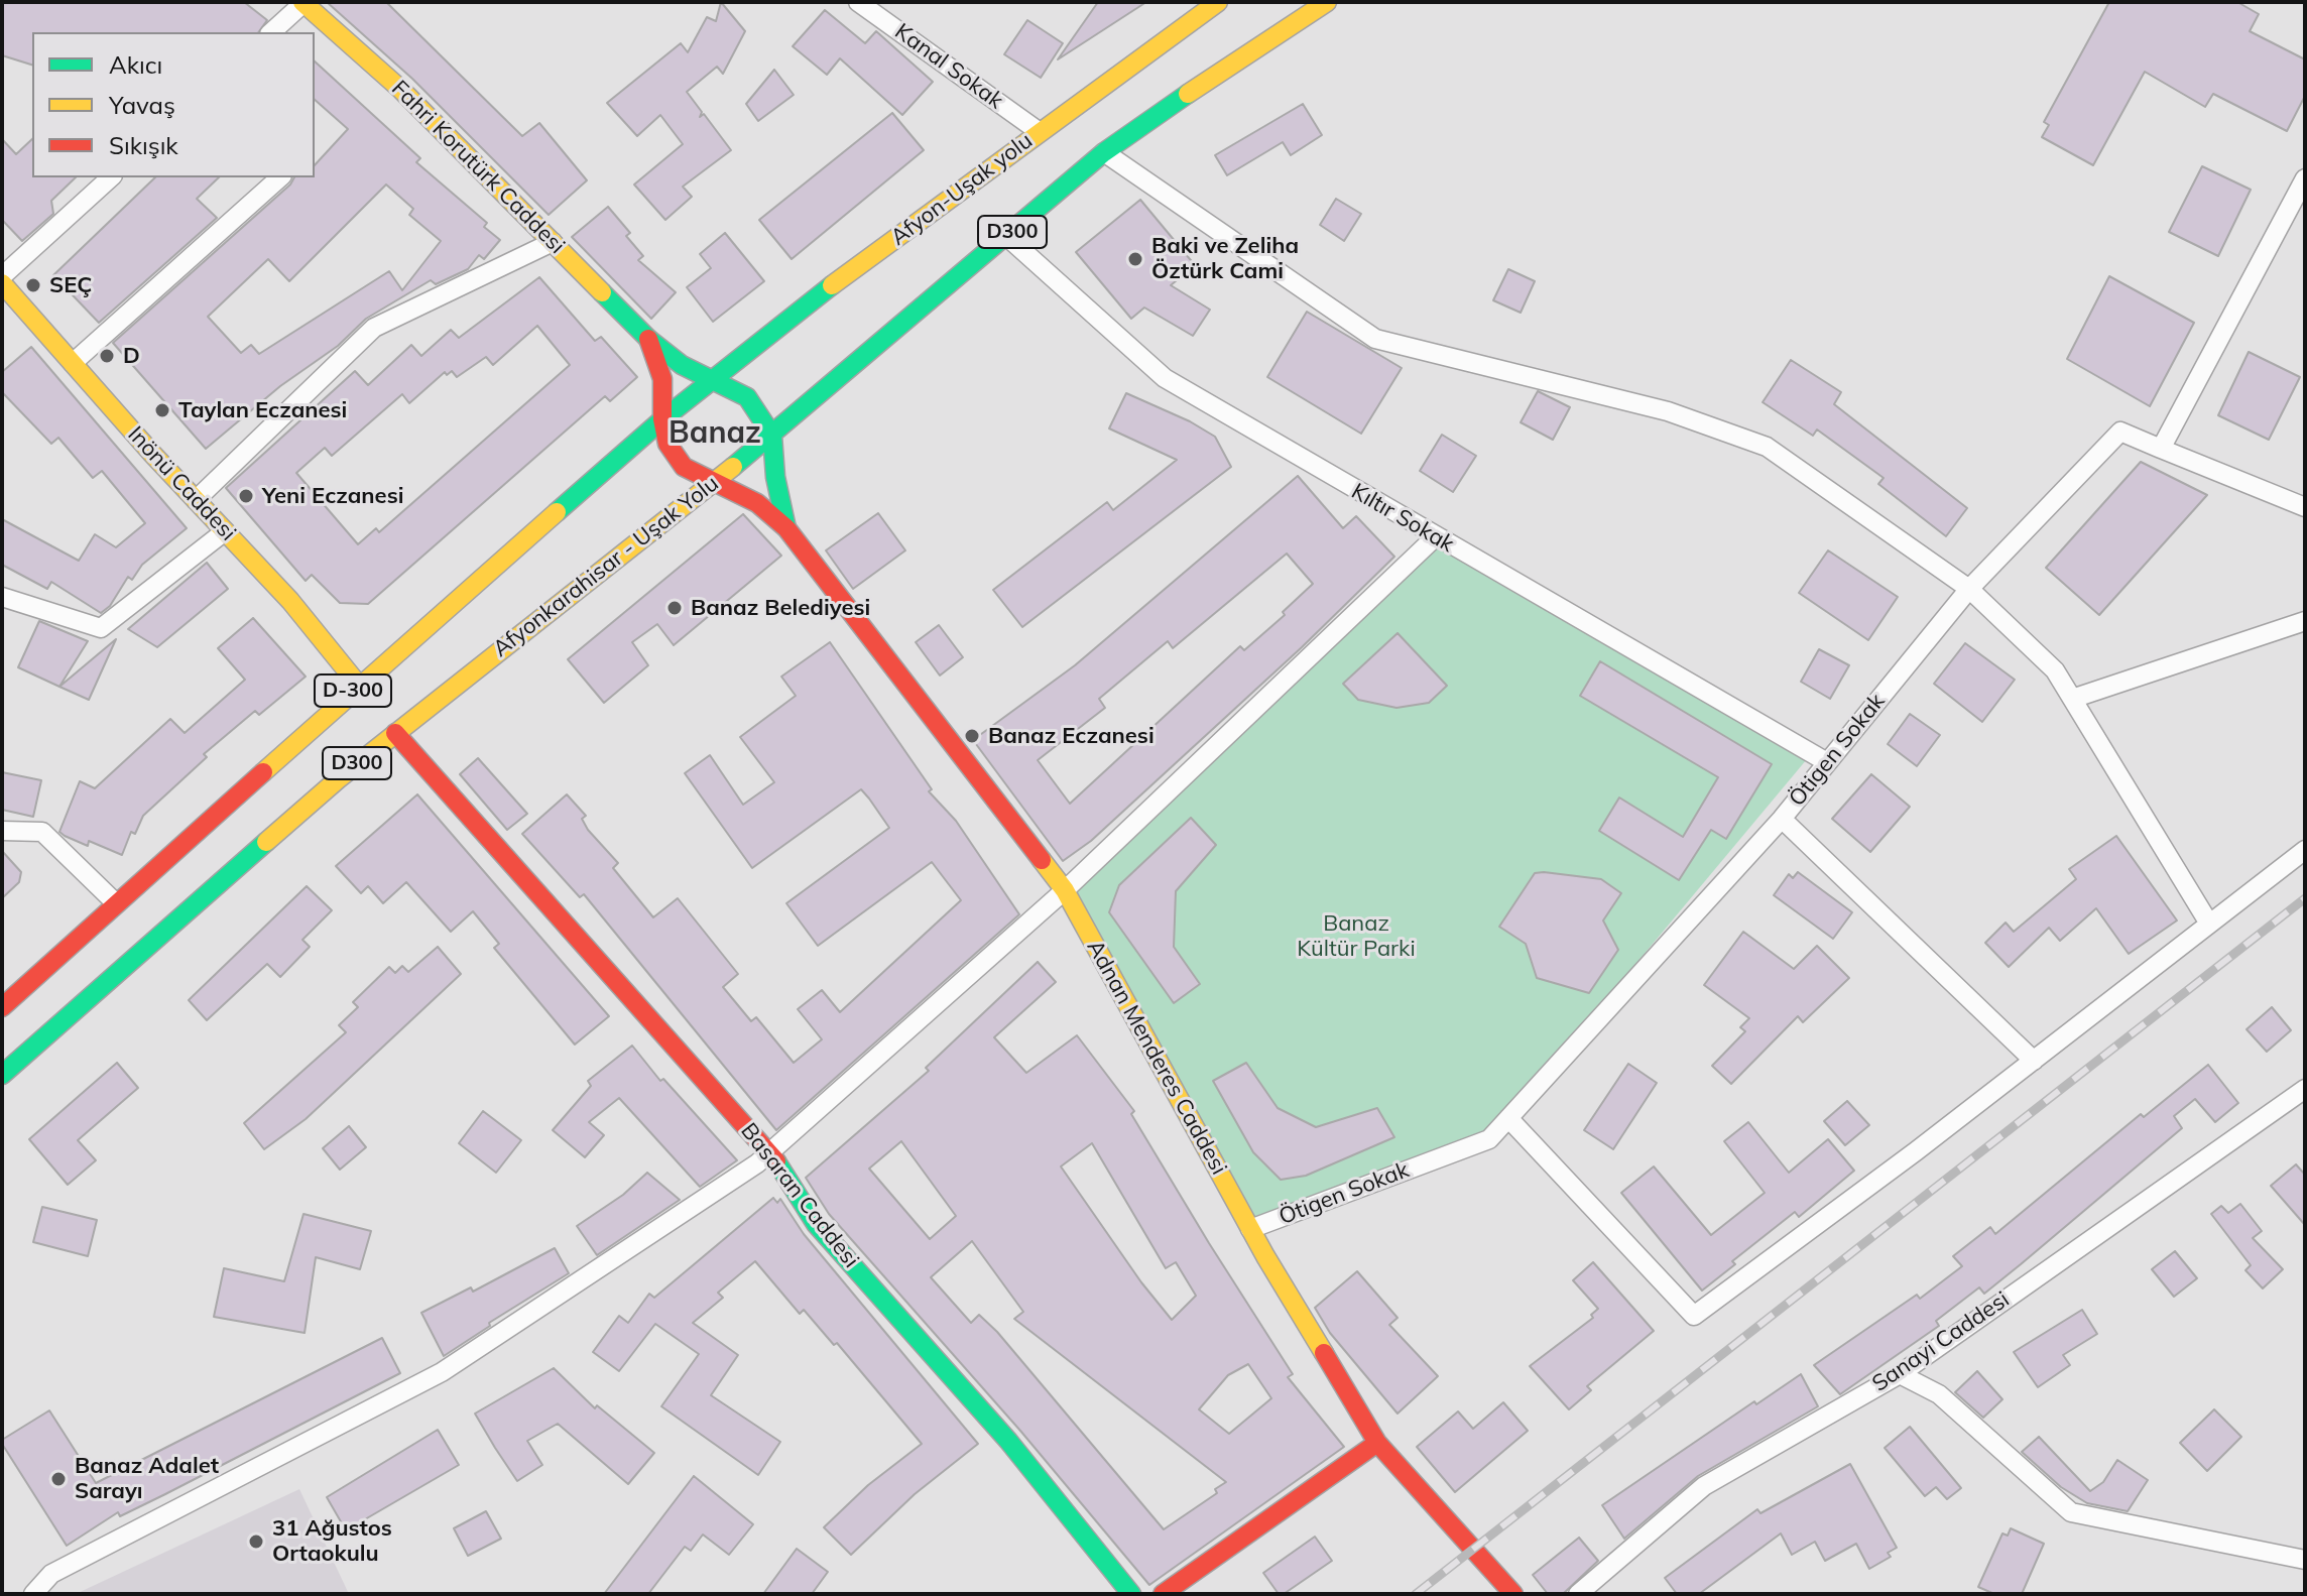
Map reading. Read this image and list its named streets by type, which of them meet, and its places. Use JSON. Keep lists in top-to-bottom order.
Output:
{
  "streets": {
    "main road": [
      "Fahri Korutürk Caddesi",
      "Afyon-Uşak yolu",
      "D300",
      "Inönü Caddesi",
      "Afyonkarahisar - Uşak Yolu",
      "D-300",
      "Adnan Menderes Caddesi",
      "Basaran Caddesi"
    ],
    "street": [
      "Kanal Sokak",
      "Kıltır Sokak",
      "Ötigen Sokak",
      "Sanayi Caddesi"
    ]
  },
  "crossings": [
    ["Kanal Sokak", "Afyon-Uşak yolu"],
    ["Fahri Korutürk Caddesi", "Afyon-Uşak yolu"],
    ["Fahri Korutürk Caddesi", "Afyonkarahisar - Uşak Yolu"],
    ["Fahri Korutürk Caddesi", "D-300"],
    ["Afyon-Uşak yolu", "Afyonkarahisar - Uşak Yolu"],
    ["Afyon-Uşak yolu", "D-300"],
    ["Inönü Caddesi", "D-300"],
    ["Kıltır Sokak", "Afyonkarahisar - Uşak Yolu"],
    ["Kıltır Sokak", "Ötigen Sokak"],
    ["Afyonkarahisar - Uşak Yolu", "D-300"],
    ["Afyonkarahisar - Uşak Yolu", "Basaran Caddesi"],
    ["Ötigen Sokak", "Adnan Menderes Caddesi"]
  ],
  "districts": ["Banaz"],
  "parks": ["Banaz Kültür Parki"],
  "places": [
    "Baki ve Zeliha Öztürk Cami",
    "SEÇ",
    "D",
    "Taylan Eczanesi",
    "Yeni Eczanesi",
    "Banaz Belediyesi",
    "Banaz Eczanesi",
    "Banaz Adalet Sarayı",
    "31 Ağustos Ortaokulu"
  ],
  "legend": ["Akıcı", "Yavaş", "Sıkışık"]
}
